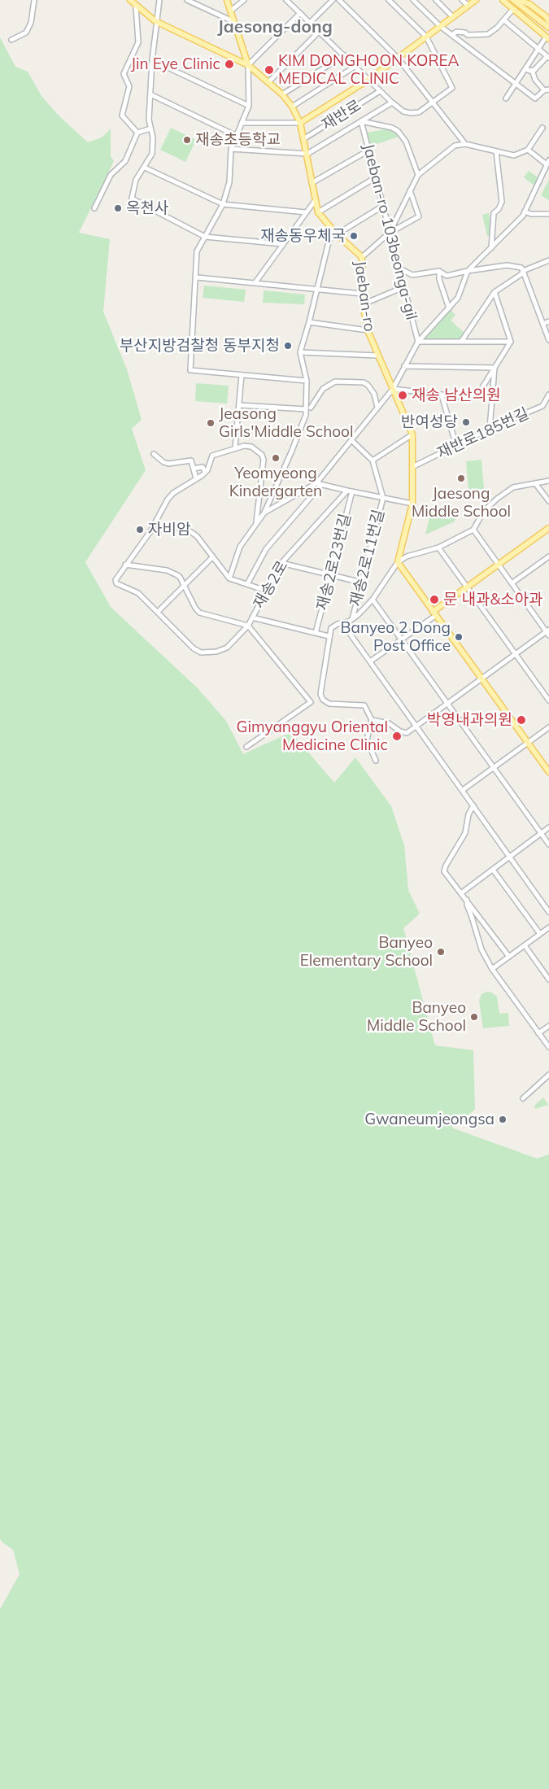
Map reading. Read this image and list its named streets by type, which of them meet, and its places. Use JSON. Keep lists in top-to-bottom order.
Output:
{
  "streets": {
    "main road": ["Jaeban-ro"],
    "street": [
      "재반로",
      "Jaeban-ro 103beonga-gil",
      "재반로185번길",
      "재송2로11번길",
      "재송2로23번길",
      "재송2로"
    ]
  },
  "crossings": [
    ["재반로", "Jaeban-ro"],
    ["Jaeban-ro", "재반로185번길"],
    ["재송2로23번길", "재송2로"]
  ],
  "districts": ["Jaesong-dong"],
  "places": [
    "Jin Eye Clinic",
    "KIM DONGHOON KOREA MEDICAL CLINIC",
    "재송초등학교",
    "옥천사",
    "재송동우체국",
    "부산지방검찰청 동부지청",
    "재송 남산의원",
    "반여성당",
    "Jeasong Girls'Middle School",
    "Yeomyeong Kindergarten",
    "Jaesong Middle School",
    "자비암",
    "문 내과&소아과",
    "Banyeo 2 Dong Post Office",
    "박영내과의원",
    "Gimyanggyu Oriental Medicine Clinic",
    "Banyeo Elementary School",
    "Banyeo Middle School",
    "Gwaneumjeongsa"
  ]
}
